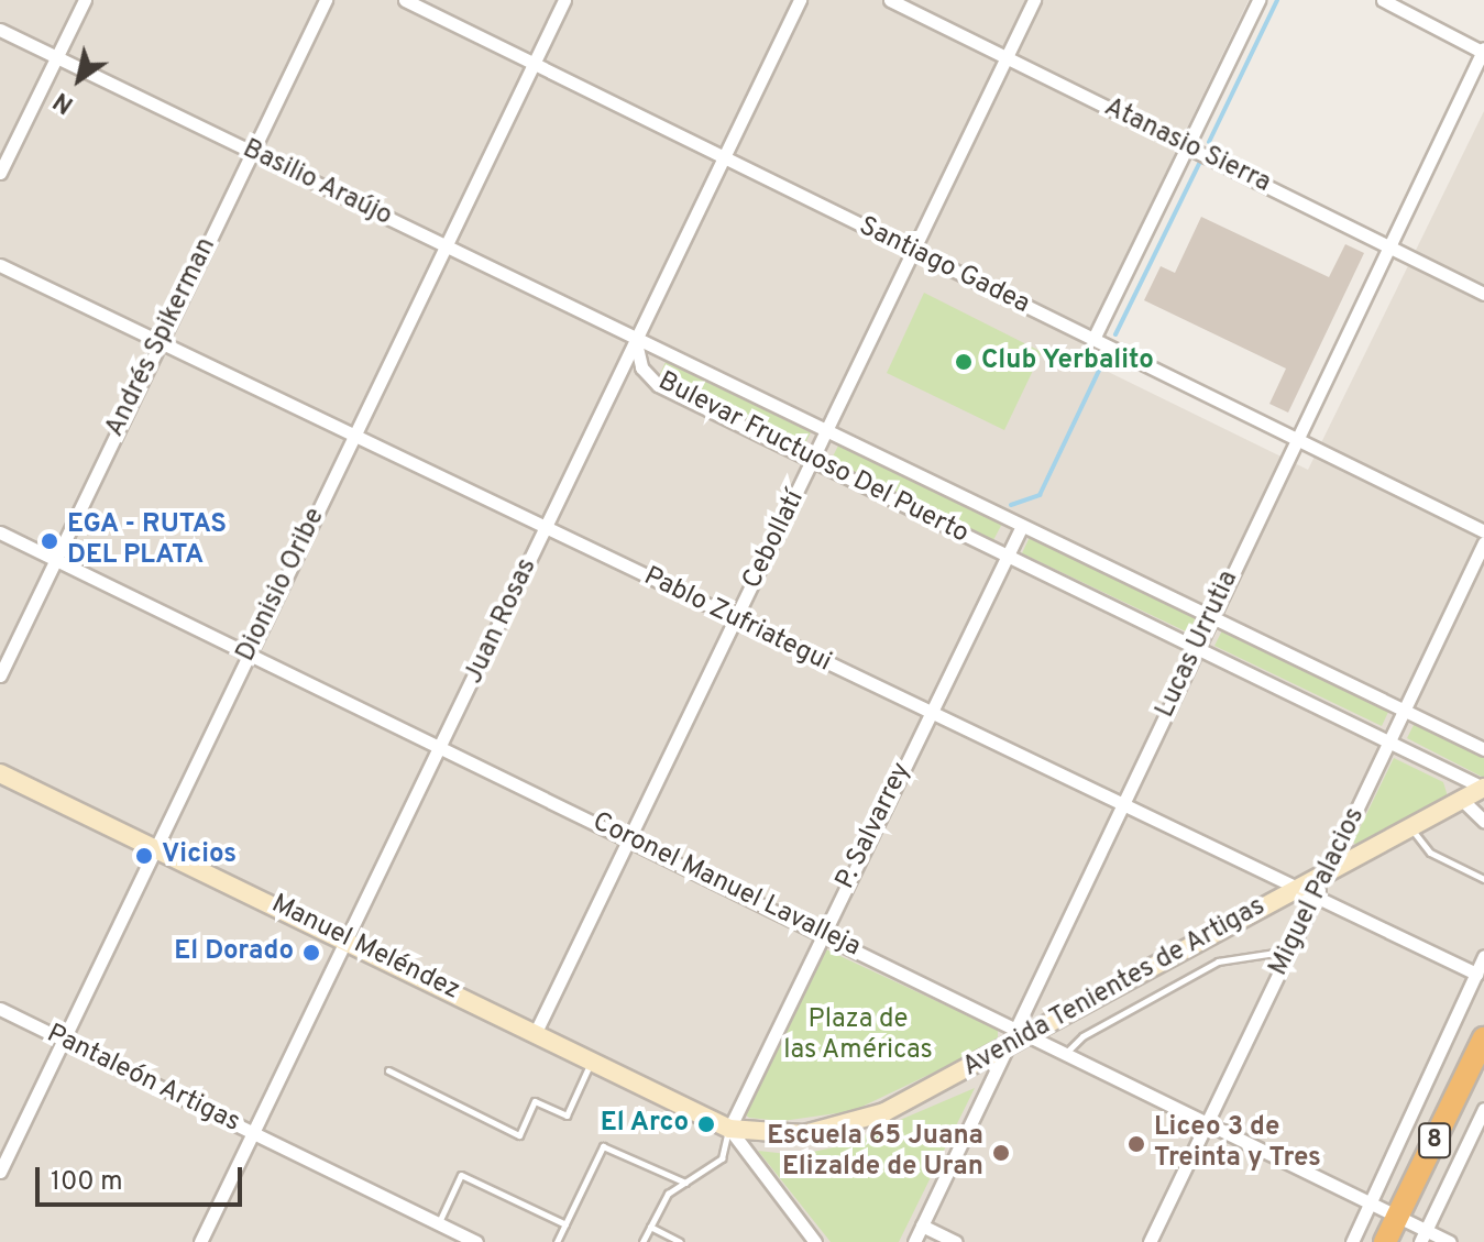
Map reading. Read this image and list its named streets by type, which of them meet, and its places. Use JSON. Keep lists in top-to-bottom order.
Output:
{
  "streets": {
    "highway": ["8"],
    "street": [
      "Atanasio Sierra",
      "Basilio Araújo",
      "Santiago Gadea",
      "Andrés Spikerman",
      "Bulevar Fructuoso Del Puerto",
      "Cebollatí",
      "Dionisio Oribe",
      "Pablo Zufriategui",
      "Juan Rosas",
      "Lucas Urrutia",
      "P. Salvarrey",
      "Coronel Manuel Lavalleja",
      "Miguel Palacios",
      "Manuel Meléndez",
      "Avenida Tenientes de Artigas",
      "Pantaleón Artigas"
    ]
  },
  "crossings": [
    ["Atanasio Sierra", "Cebollatí"],
    ["Atanasio Sierra", "Lucas Urrutia"],
    ["Basilio Araújo", "Andrés Spikerman"],
    ["Basilio Araújo", "Bulevar Fructuoso Del Puerto"],
    ["Basilio Araújo", "Dionisio Oribe"],
    ["Basilio Araújo", "Juan Rosas"],
    ["Santiago Gadea", "Cebollatí"],
    ["Santiago Gadea", "Dionisio Oribe"],
    ["Santiago Gadea", "Juan Rosas"],
    ["Santiago Gadea", "Lucas Urrutia"],
    ["Andrés Spikerman", "Pablo Zufriategui"],
    ["Andrés Spikerman", "Coronel Manuel Lavalleja"],
    ["Bulevar Fructuoso Del Puerto", "Cebollatí"],
    ["Bulevar Fructuoso Del Puerto", "Juan Rosas"],
    ["Bulevar Fructuoso Del Puerto", "Lucas Urrutia"],
    ["Bulevar Fructuoso Del Puerto", "P. Salvarrey"],
    ["Bulevar Fructuoso Del Puerto", "Miguel Palacios"],
    ["Bulevar Fructuoso Del Puerto", "Avenida Tenientes de Artigas"],
    ["Cebollatí", "Pablo Zufriategui"],
    ["Cebollatí", "Coronel Manuel Lavalleja"],
    ["Cebollatí", "Manuel Meléndez"],
    ["Dionisio Oribe", "Pablo Zufriategui"],
    ["Dionisio Oribe", "Coronel Manuel Lavalleja"],
    ["Dionisio Oribe", "Manuel Meléndez"],
    ["Dionisio Oribe", "Pantaleón Artigas"],
    ["Pablo Zufriategui", "Juan Rosas"],
    ["Pablo Zufriategui", "Lucas Urrutia"],
    ["Pablo Zufriategui", "P. Salvarrey"],
    ["Pablo Zufriategui", "Miguel Palacios"],
    ["Pablo Zufriategui", "Avenida Tenientes de Artigas"],
    ["Juan Rosas", "Coronel Manuel Lavalleja"],
    ["Juan Rosas", "Manuel Meléndez"],
    ["Juan Rosas", "Pantaleón Artigas"],
    ["Lucas Urrutia", "Coronel Manuel Lavalleja"],
    ["Lucas Urrutia", "Avenida Tenientes de Artigas"],
    ["P. Salvarrey", "Coronel Manuel Lavalleja"],
    ["P. Salvarrey", "Manuel Meléndez"],
    ["P. Salvarrey", "Avenida Tenientes de Artigas"],
    ["Coronel Manuel Lavalleja", "Miguel Palacios"],
    ["Coronel Manuel Lavalleja", "Avenida Tenientes de Artigas"],
    ["Coronel Manuel Lavalleja", "8"],
    ["Miguel Palacios", "Avenida Tenientes de Artigas"],
    ["Manuel Meléndez", "Avenida Tenientes de Artigas"]
  ],
  "parks": ["Plaza de las Américas"],
  "places": [
    "Club Yerbalito",
    "EGA - RUTAS DEL PLATA",
    "Vicios",
    "El Dorado",
    "El Arco",
    "Liceo 3 de Treinta y Tres",
    "Escuela 65 Juana Elizalde de Uran"
  ],
  "scale_bar": "100 m",
  "north": "bottom left"
}
